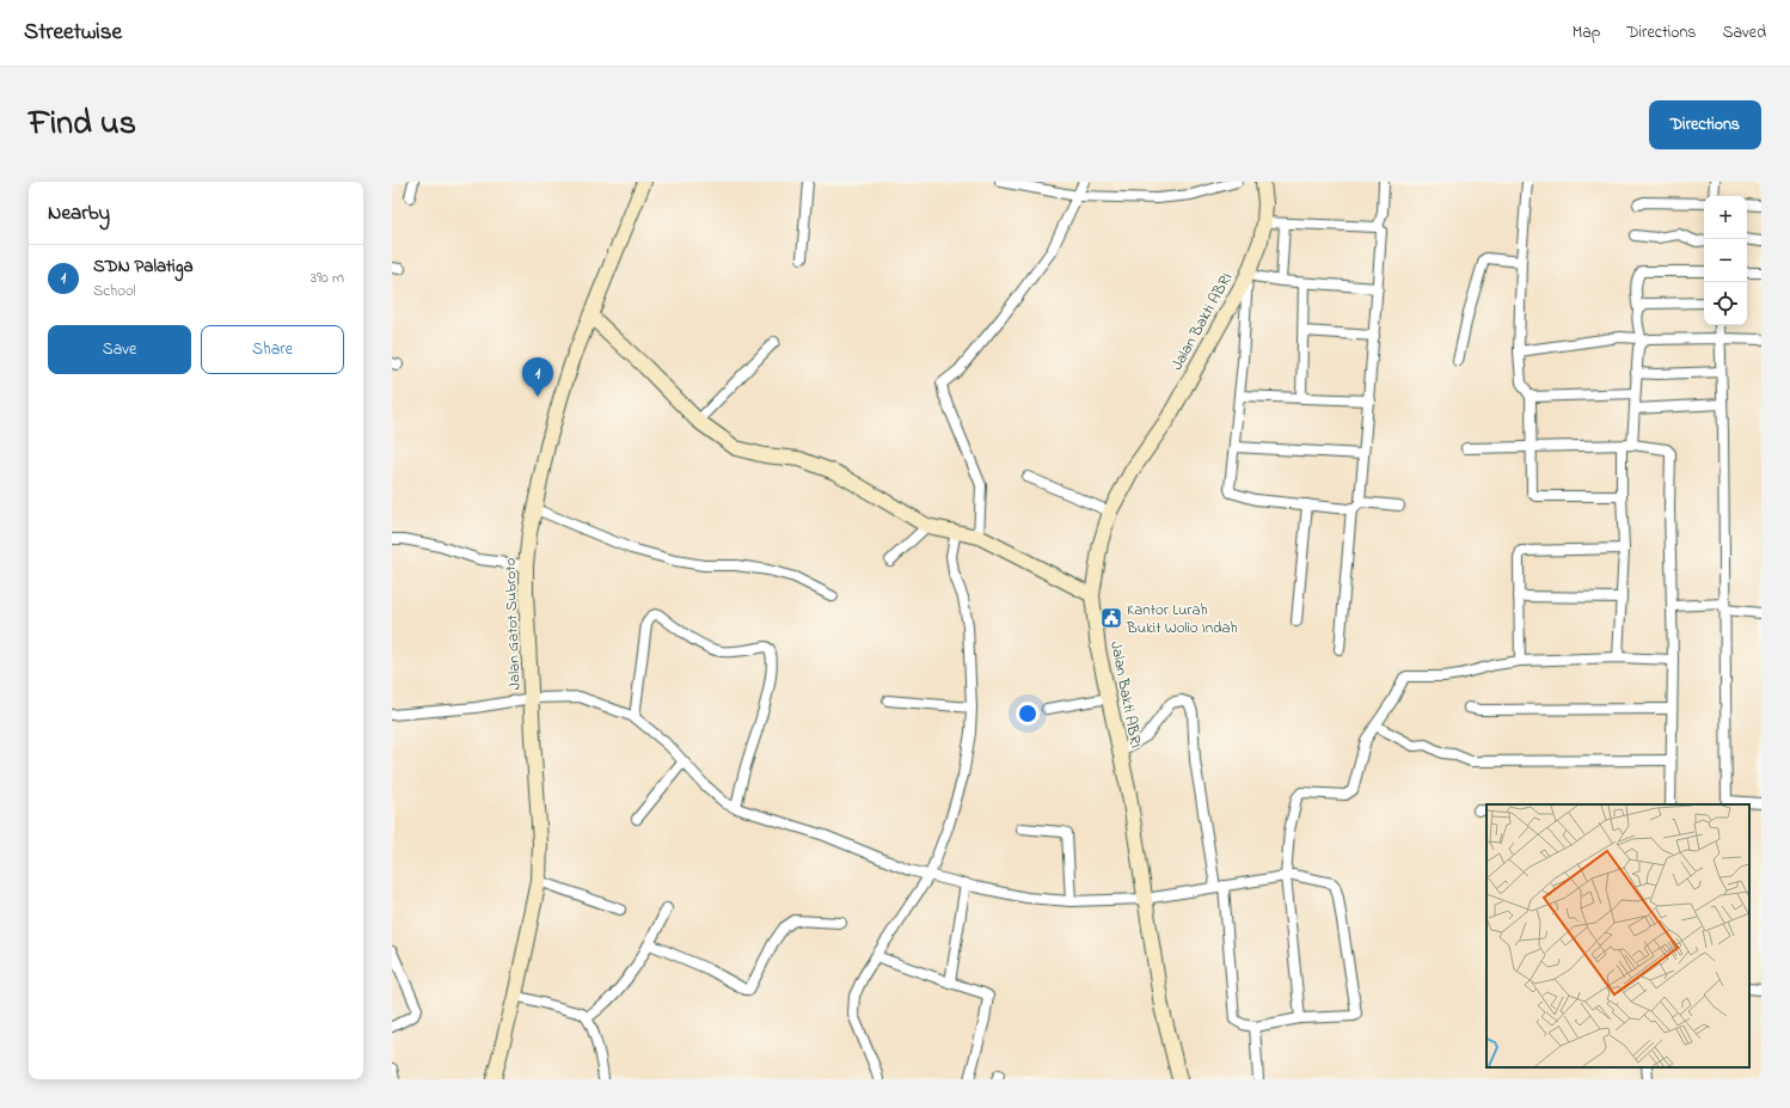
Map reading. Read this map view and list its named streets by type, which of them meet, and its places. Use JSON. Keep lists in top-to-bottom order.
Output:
{
  "streets": {
    "street": ["Jalan Bakti ABRI", "Jalan Gatot Subroto"]
  },
  "places": {
    "public building": ["Kantor Lurah Bukit Wolio Indah"]
  },
  "page": {
    "header": "Streetwise",
    "nav": ["Map", "Directions", "Saved"],
    "title": "Find us",
    "buttons": [
      "Directions",
      ["Save", "Share"]
    ],
    "heading": "Nearby",
    "map_buttons": ["+", "−"],
    "list": [
      {
        "mark": "1",
        "name": "SDN Palatiga",
        "note": "School",
        "value": "390 m"
      }
    ],
    "pins": "1"
  }
}
